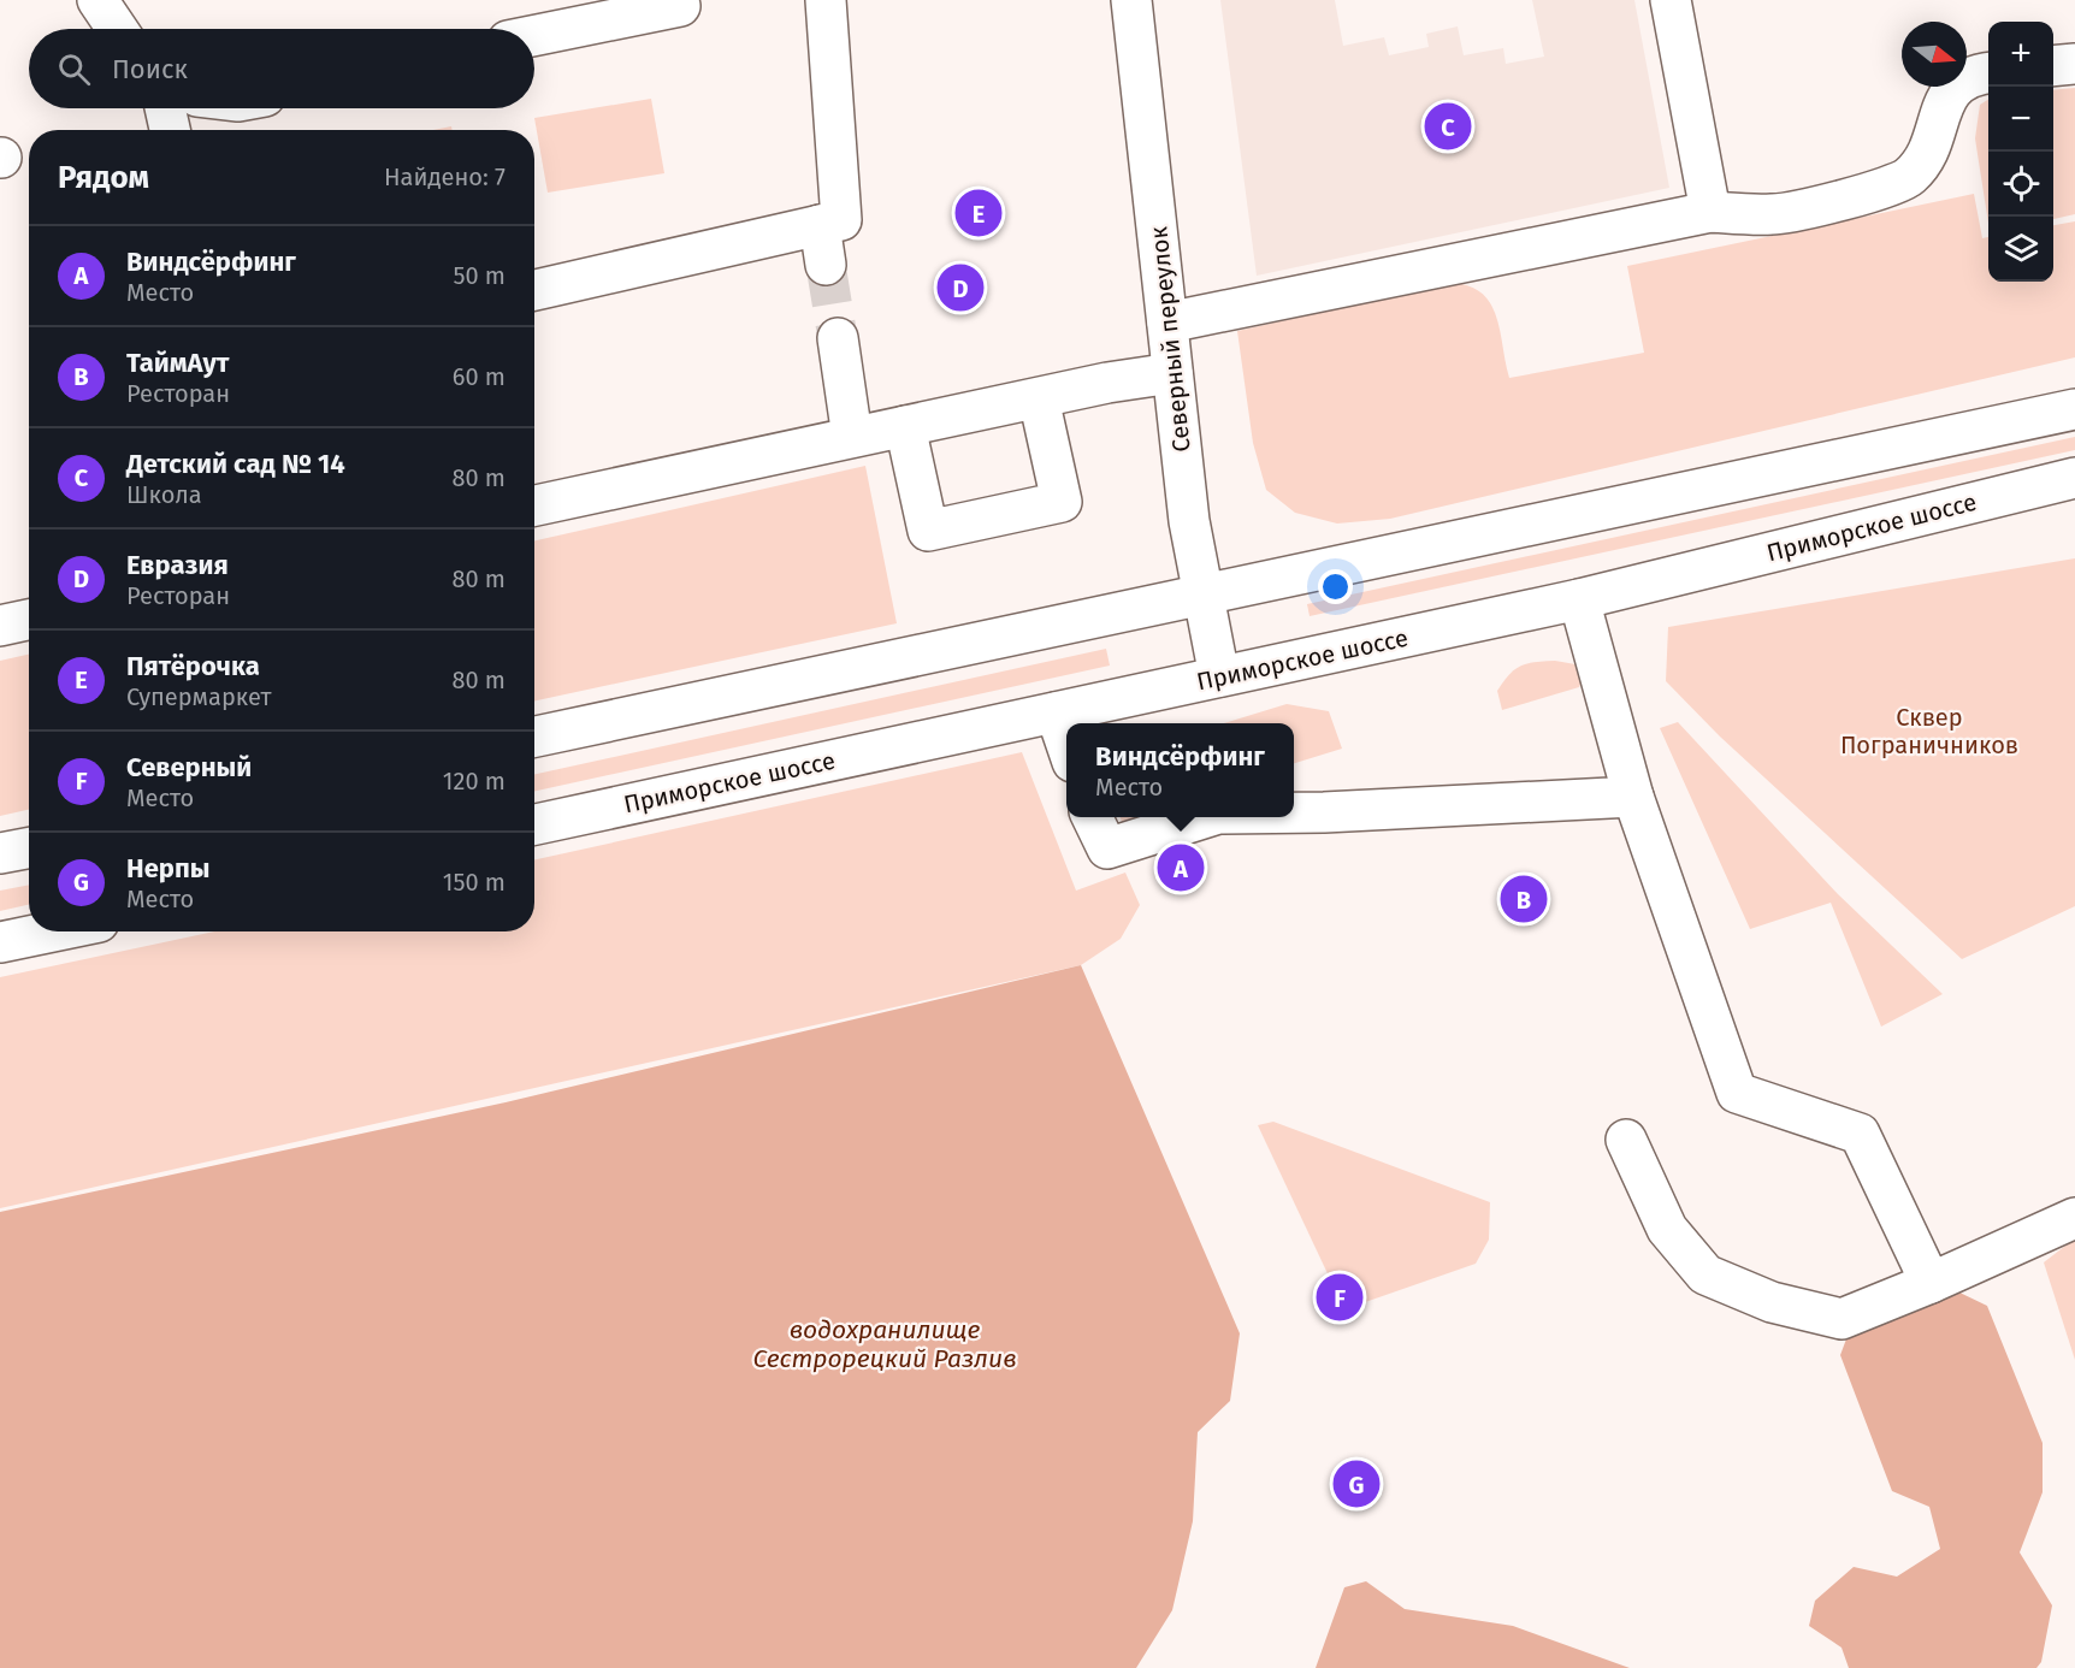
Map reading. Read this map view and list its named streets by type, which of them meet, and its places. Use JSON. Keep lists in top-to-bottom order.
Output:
{
  "streets": {
    "main road": ["Северный переулок", "Приморское шоссе"]
  },
  "crossings": [
    ["Северный переулок", "Приморское шоссе"]
  ],
  "water": ["водохранилище Сестрорецкий Разлив"],
  "parks": ["Сквер Пограничников"],
  "north": "right",
  "page": {
    "map_buttons": ["+", "−"],
    "search": "Поиск",
    "pins": [
      "C",
      "E",
      "D",
      "A",
      "B",
      "F",
      "G"
    ],
    "heading": ["Рядом", "Найдено: 7"],
    "list": [
      {
        "mark": "A",
        "name": "Виндсёрфинг",
        "note": "Место",
        "value": "50 m"
      },
      {
        "mark": "B",
        "name": "ТаймАут",
        "note": "Ресторан",
        "value": "60 m"
      },
      {
        "mark": "C",
        "name": "Детский сад № 14",
        "note": "Школа",
        "value": "80 m"
      },
      {
        "mark": "D",
        "name": "Евразия",
        "note": "Ресторан",
        "value": "80 m"
      },
      {
        "mark": "E",
        "name": "Пятёрочка",
        "note": "Супермаркет",
        "value": "80 m"
      },
      {
        "mark": "F",
        "name": "Северный",
        "note": "Место",
        "value": "120 m"
      },
      {
        "mark": "G",
        "name": "Нерпы",
        "note": "Место",
        "value": "150 m"
      }
    ],
    "popup": ["Виндсёрфинг", "Место"]
  }
}
